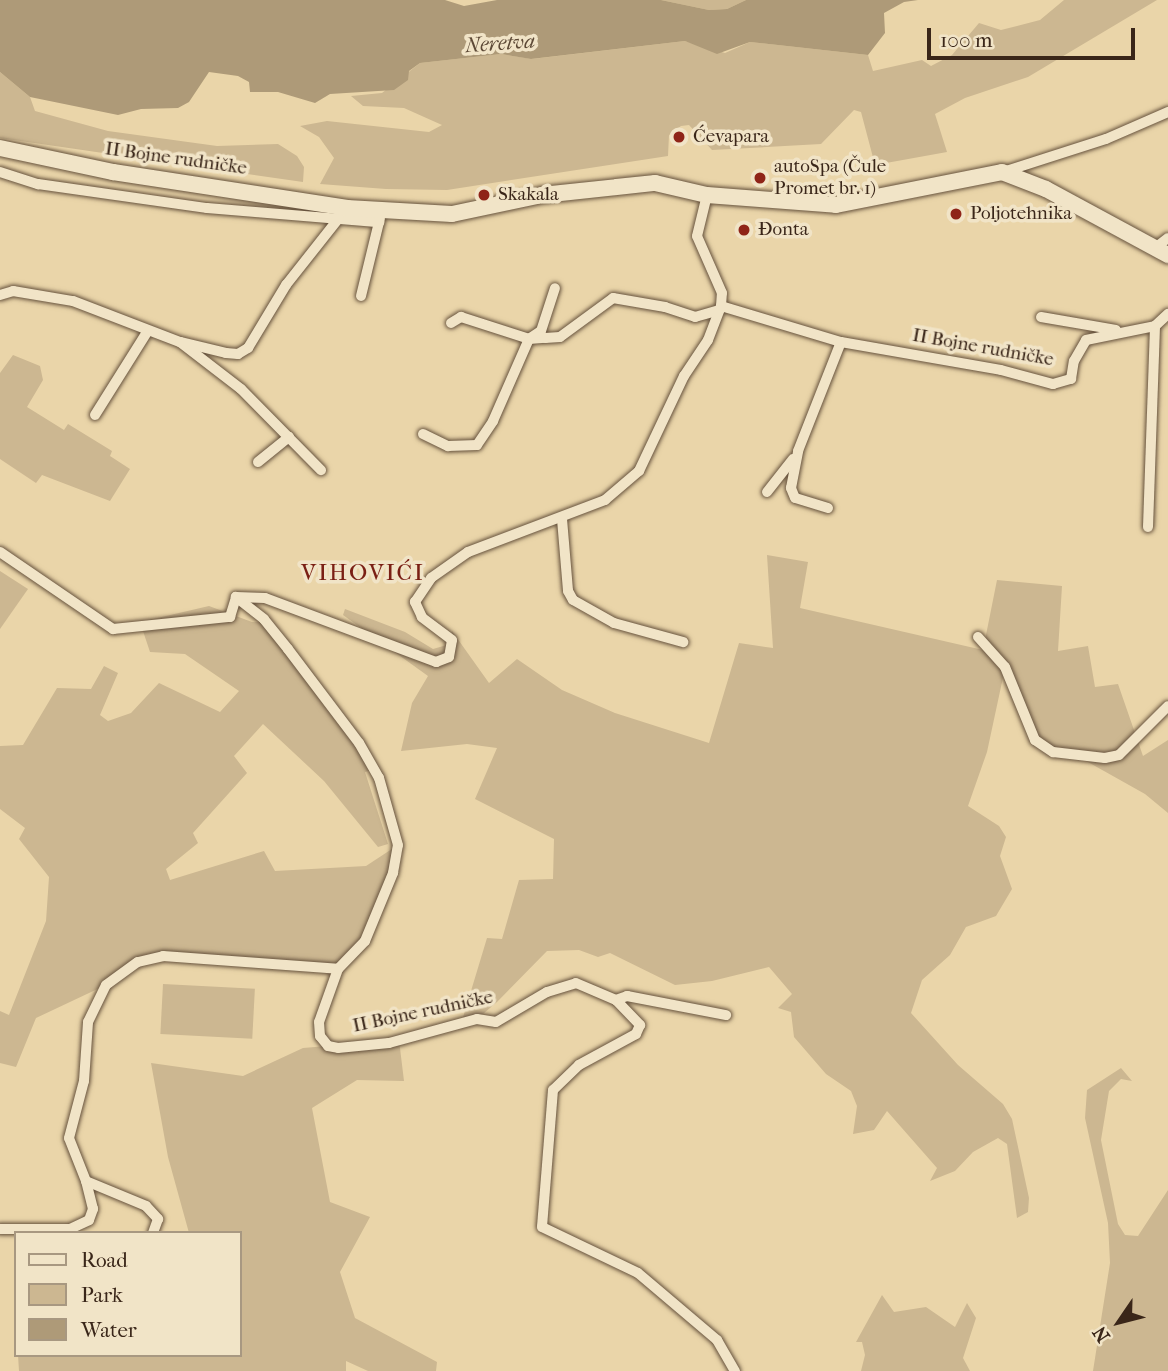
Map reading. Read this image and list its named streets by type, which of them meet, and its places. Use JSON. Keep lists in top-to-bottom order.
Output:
{
  "streets": {
    "street": ["II Bojne rudničke"]
  },
  "districts": ["VIHOVIĆI"],
  "water": ["Neretva"],
  "places": [
    "Ćevapara",
    "autoSpa (Čule Promet br. 1)",
    "Skakala",
    "Poljotehnika",
    "Đonta"
  ],
  "legend": ["Road", "Park", "Water"],
  "scale_bar": "100 m",
  "north": "bottom left"
}
